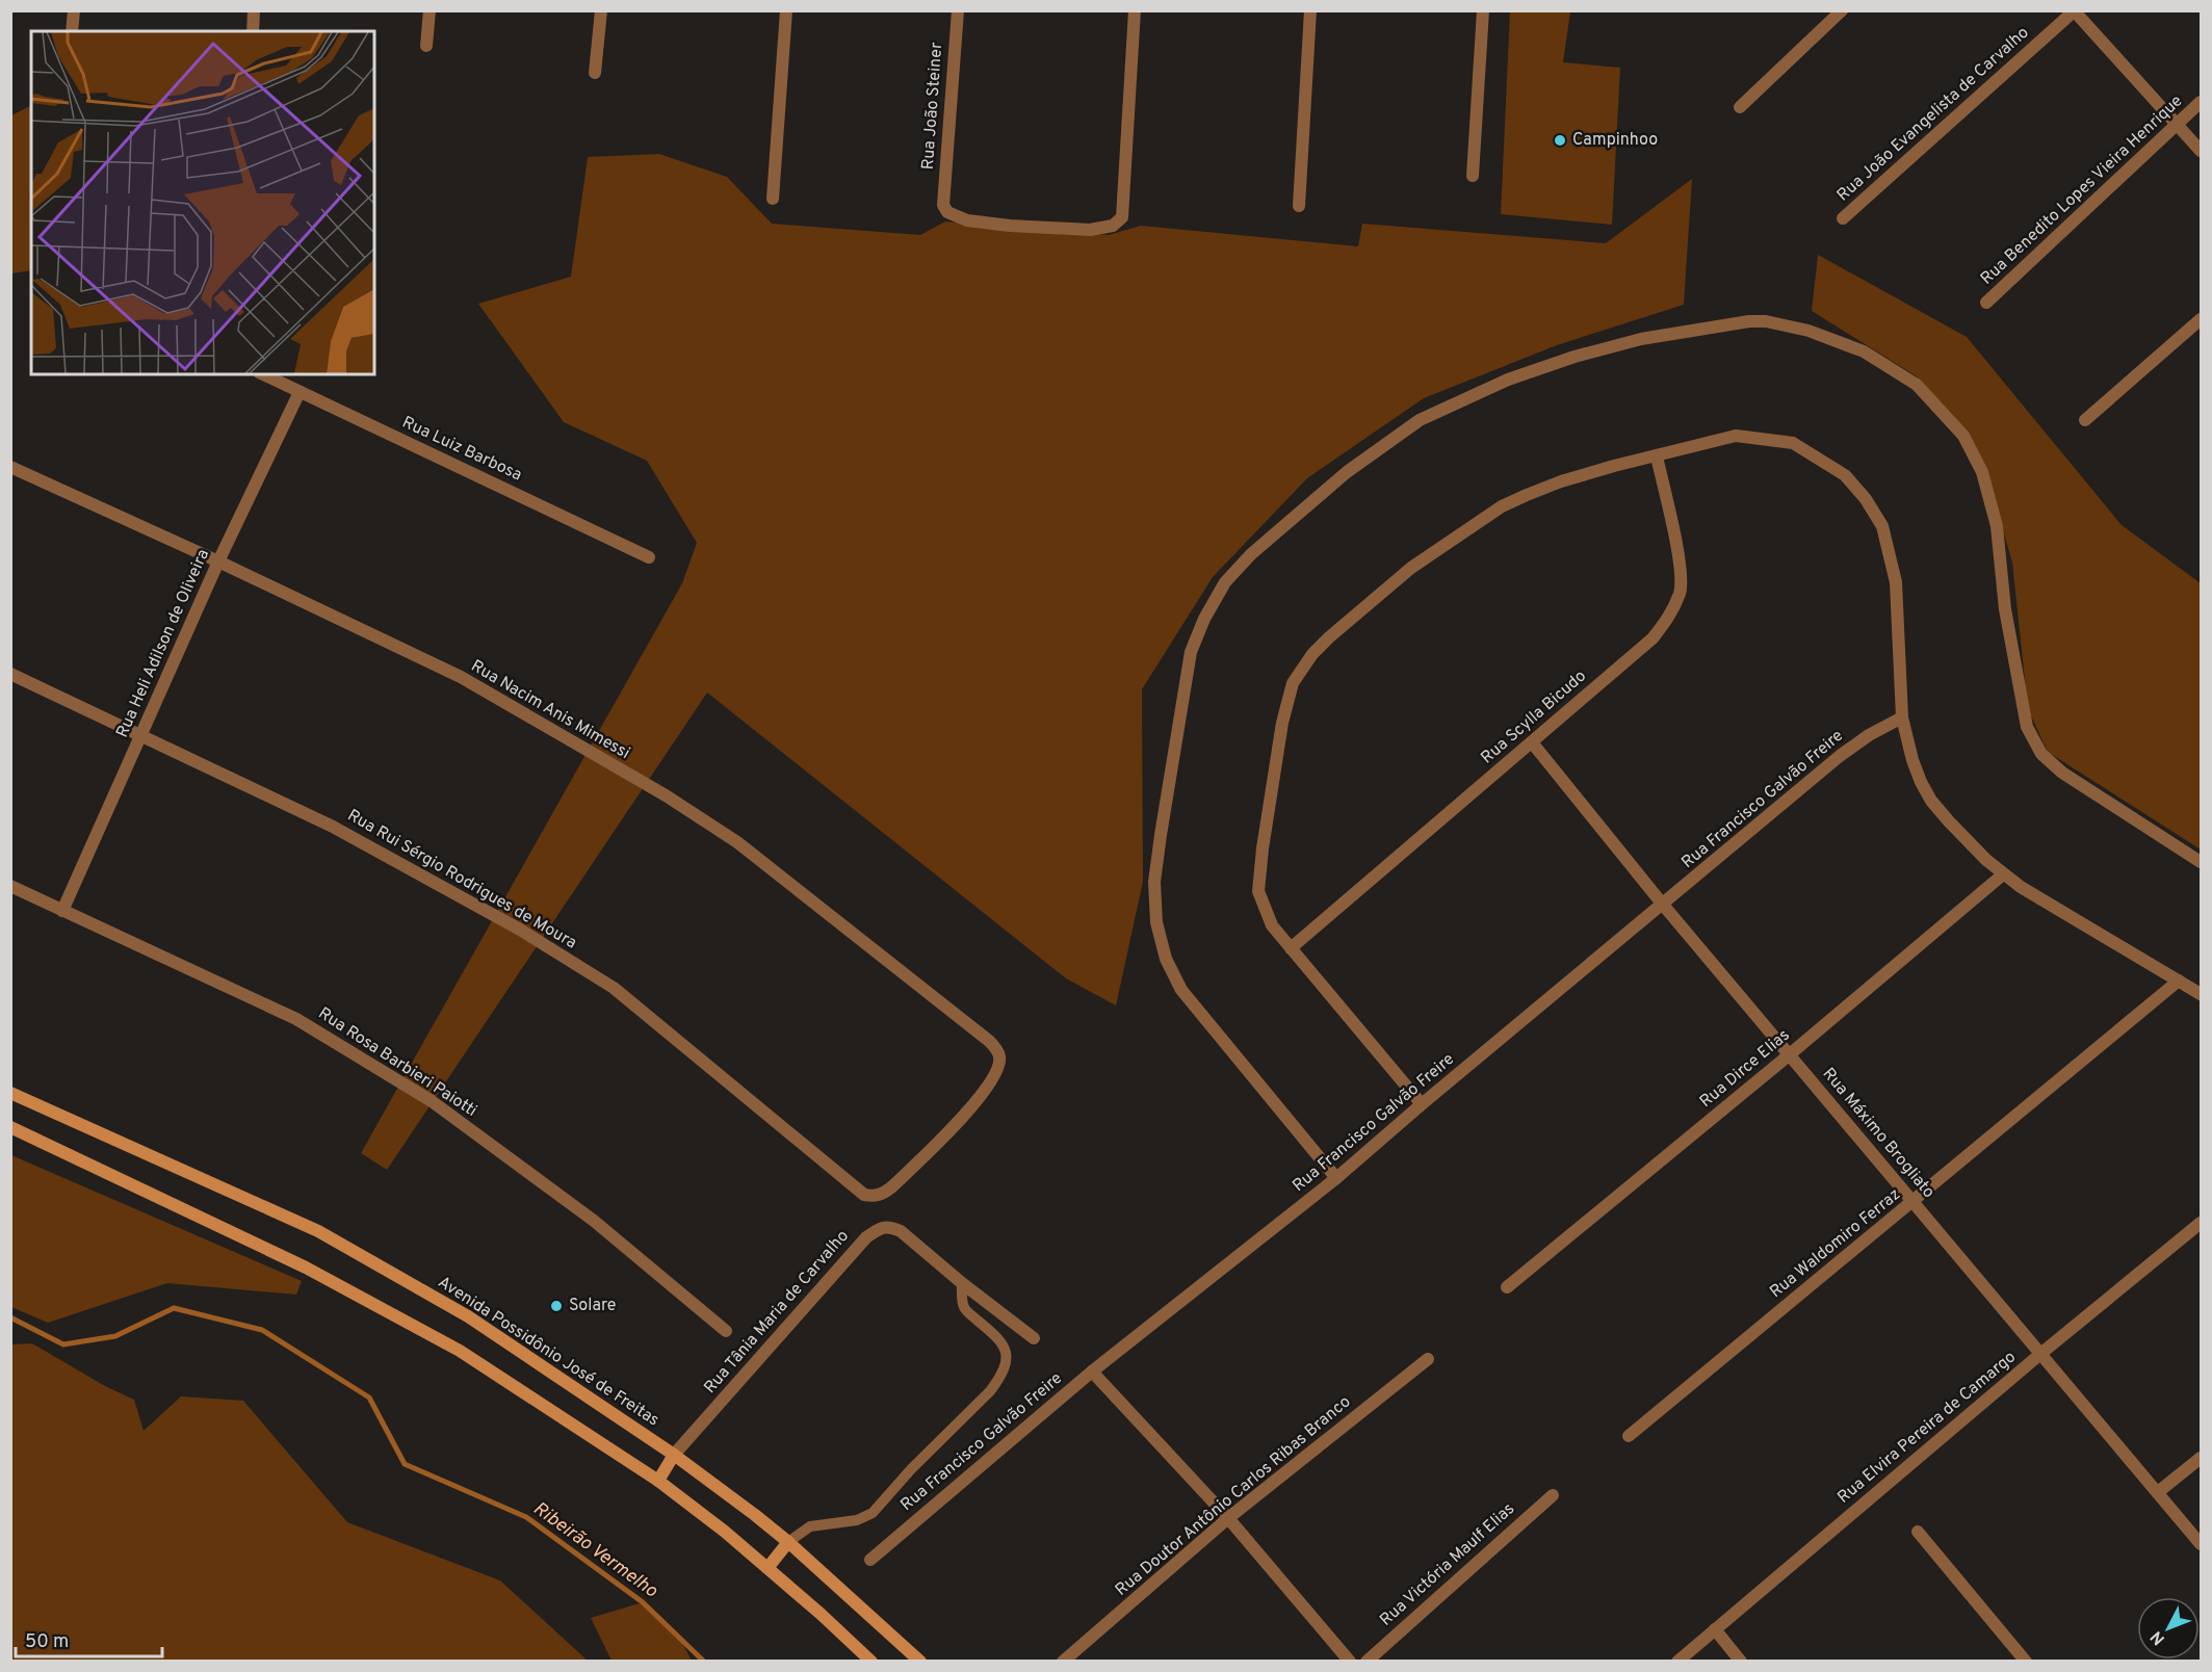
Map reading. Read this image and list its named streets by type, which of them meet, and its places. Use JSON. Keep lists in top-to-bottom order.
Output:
{
  "streets": {
    "street": [
      "Rua João Steiner",
      "Rua João Evangelista de Carvalho",
      "Rua Benedito Lopes Vieira Henrique",
      "Rua Luiz Barbosa",
      "Rua Heli Adilson de Oliveira",
      "Rua Nacim Anis Mimessi",
      "Rua Scylla Bicudo",
      "Rua Francisco Galvão Freire",
      "Rua Rui Sérgio Rodrigues de Moura",
      "Rua Rosa Barbieri Paiotti",
      "Rua Dirce Elias",
      "Rua Máximo Brogliato",
      "Rua Waldomiro Ferraz",
      "Rua Tânia Maria de Carvalho",
      "Avenida Possidônio José de Freitas",
      "Rua Elvira Pereira de Camargo",
      "Rua Doutor Antônio Carlos Ribas Branco",
      "Rua Victória Maulf Elias"
    ]
  },
  "crossings": [
    ["Rua Luiz Barbosa", "Rua Heli Adilson de Oliveira"],
    ["Rua Heli Adilson de Oliveira", "Rua Nacim Anis Mimessi"],
    ["Rua Heli Adilson de Oliveira", "Rua Rui Sérgio Rodrigues de Moura"],
    ["Rua Heli Adilson de Oliveira", "Rua Rosa Barbieri Paiotti"],
    ["Rua Nacim Anis Mimessi", "Rua Rui Sérgio Rodrigues de Moura"],
    ["Rua Scylla Bicudo", "Rua Máximo Brogliato"],
    ["Rua Francisco Galvão Freire", "Rua Máximo Brogliato"],
    ["Rua Dirce Elias", "Rua Máximo Brogliato"],
    ["Rua Máximo Brogliato", "Rua Waldomiro Ferraz"],
    ["Rua Máximo Brogliato", "Rua Elvira Pereira de Camargo"],
    ["Rua Tânia Maria de Carvalho", "Avenida Possidônio José de Freitas"]
  ],
  "water": ["Ribeirão Vermelho"],
  "places": ["Campinhoo", "Solare"],
  "scale_bar": "50 m",
  "north": "bottom left"
}
